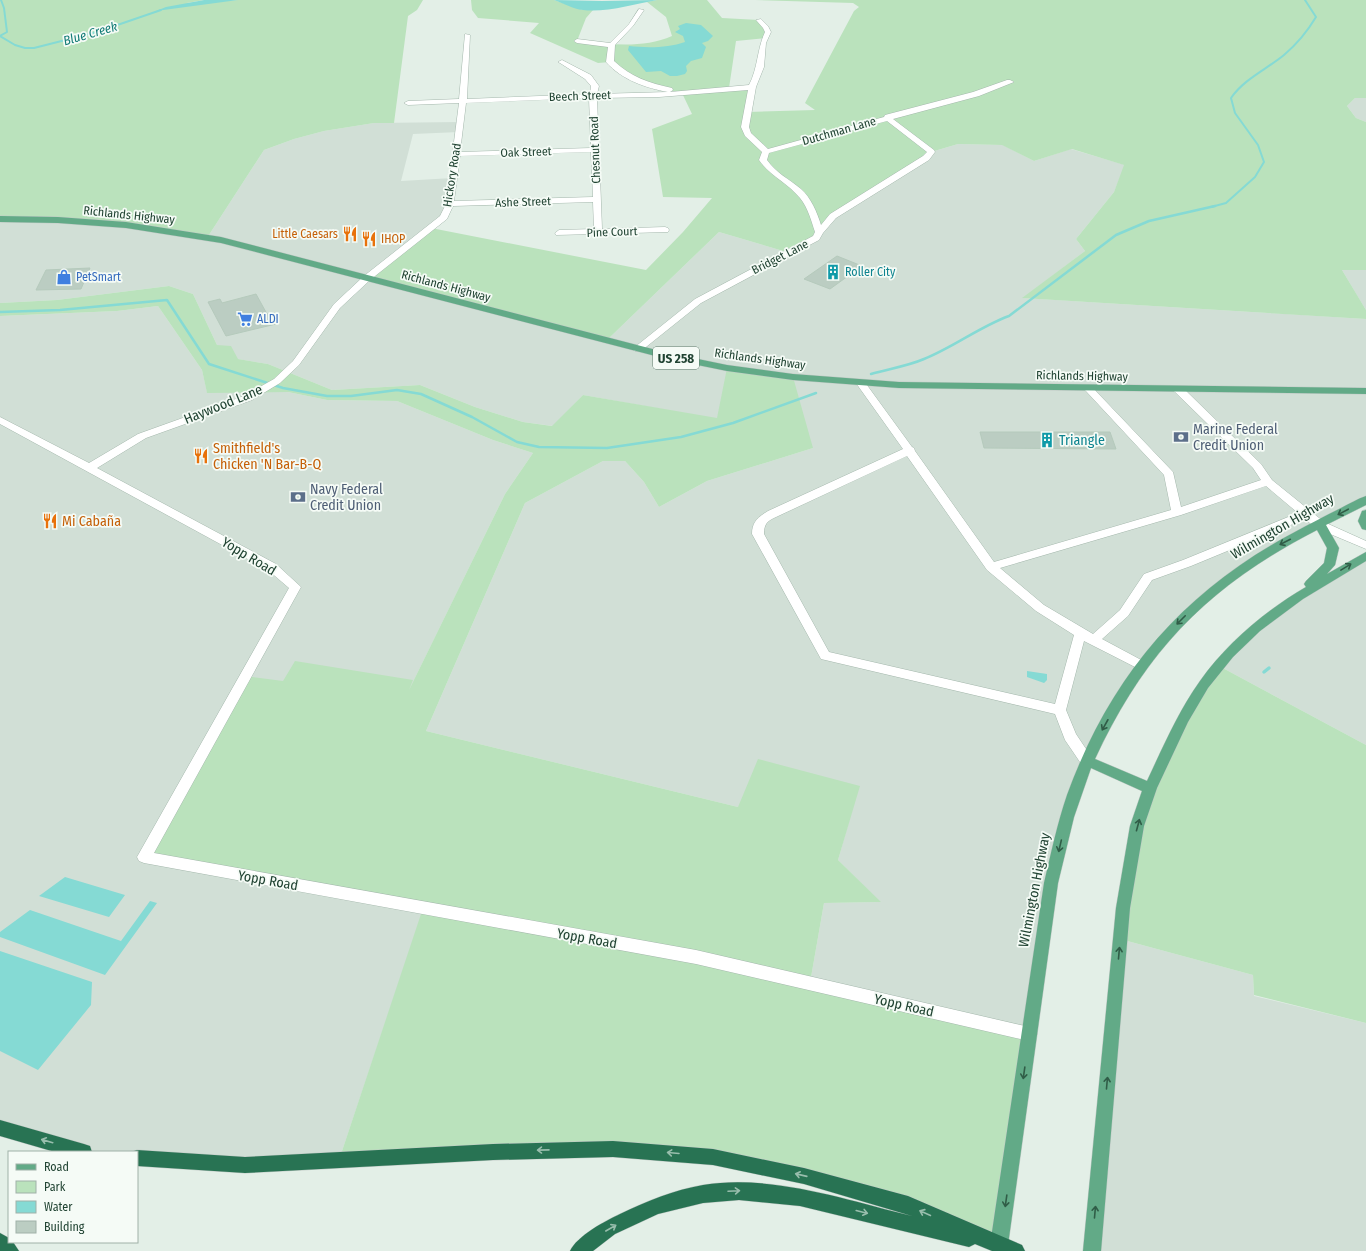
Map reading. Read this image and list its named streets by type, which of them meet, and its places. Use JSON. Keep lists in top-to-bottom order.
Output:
{
  "streets": {
    "main road": ["Richlands Highway", "US 258", "Wilmington Highway"],
    "street": [
      "Beech Street",
      "Dutchman Lane",
      "Chesnut Road",
      "Oak Street",
      "Hickory Road",
      "Ashe Street",
      "Pine Court",
      "Bridget Lane",
      "Haywood Lane",
      "Yopp Road"
    ]
  },
  "crossings": [
    ["Beech Street", "Chesnut Road"],
    ["Beech Street", "Hickory Road"],
    ["Dutchman Lane", "Bridget Lane"],
    ["Chesnut Road", "Oak Street"],
    ["Chesnut Road", "Ashe Street"],
    ["Chesnut Road", "Pine Court"],
    ["Oak Street", "Hickory Road"],
    ["Hickory Road", "Ashe Street"],
    ["Hickory Road", "Richlands Highway"],
    ["Hickory Road", "Haywood Lane"],
    ["Richlands Highway", "Bridget Lane"],
    ["Richlands Highway", "Haywood Lane"],
    ["Haywood Lane", "Yopp Road"],
    ["Wilmington Highway", "Yopp Road"]
  ],
  "water": ["Blue Creek"],
  "places": {
    "restaurant": [
      "Little Caesars",
      "IHOP",
      "Smithfield's Chicken 'N Bar-B-Q",
      "Mi Cabaña"
    ],
    "building": ["Roller City", "Triangle"],
    "shop": ["PetSmart"],
    "supermarket": ["ALDI"],
    "bank": ["Marine Federal Credit Union", "Navy Federal Credit Union"]
  },
  "legend": [
    "Road",
    "Park",
    "Water",
    "Building"
  ]
}
